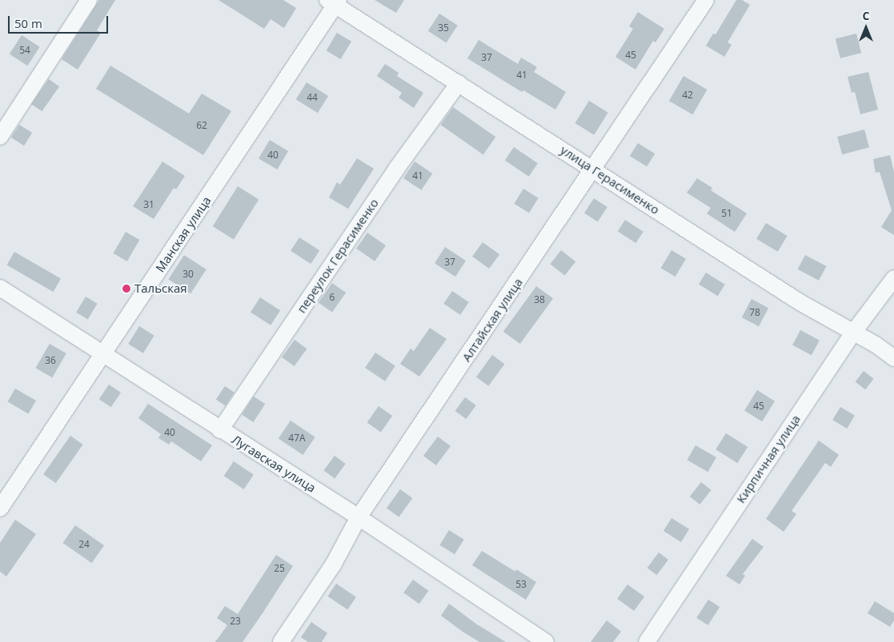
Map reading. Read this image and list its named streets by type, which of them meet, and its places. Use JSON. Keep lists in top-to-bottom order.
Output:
{
  "streets": {
    "street": [
      "улица Герасименко",
      "Манская улица",
      "переулок Герасименко",
      "Алтайская улица",
      "Кирпичная улица",
      "Лугавская улица"
    ]
  },
  "crossings": [
    ["улица Герасименко", "Манская улица"],
    ["улица Герасименко", "переулок Герасименко"],
    ["улица Герасименко", "Алтайская улица"],
    ["улица Герасименко", "Кирпичная улица"],
    ["Манская улица", "Лугавская улица"],
    ["переулок Герасименко", "Лугавская улица"],
    ["Алтайская улица", "Лугавская улица"]
  ],
  "places": ["Тальская"],
  "house_numbers": [
    "35",
    "54",
    "45",
    "37",
    "41",
    "42",
    "44",
    "62",
    "40",
    "41",
    "31",
    "51",
    "37",
    "30",
    "6",
    "38",
    "78",
    "36",
    "45",
    "40",
    "47А",
    "24",
    "25",
    "53",
    "23"
  ],
  "scale_bar": "50 m",
  "north": "top"
}
